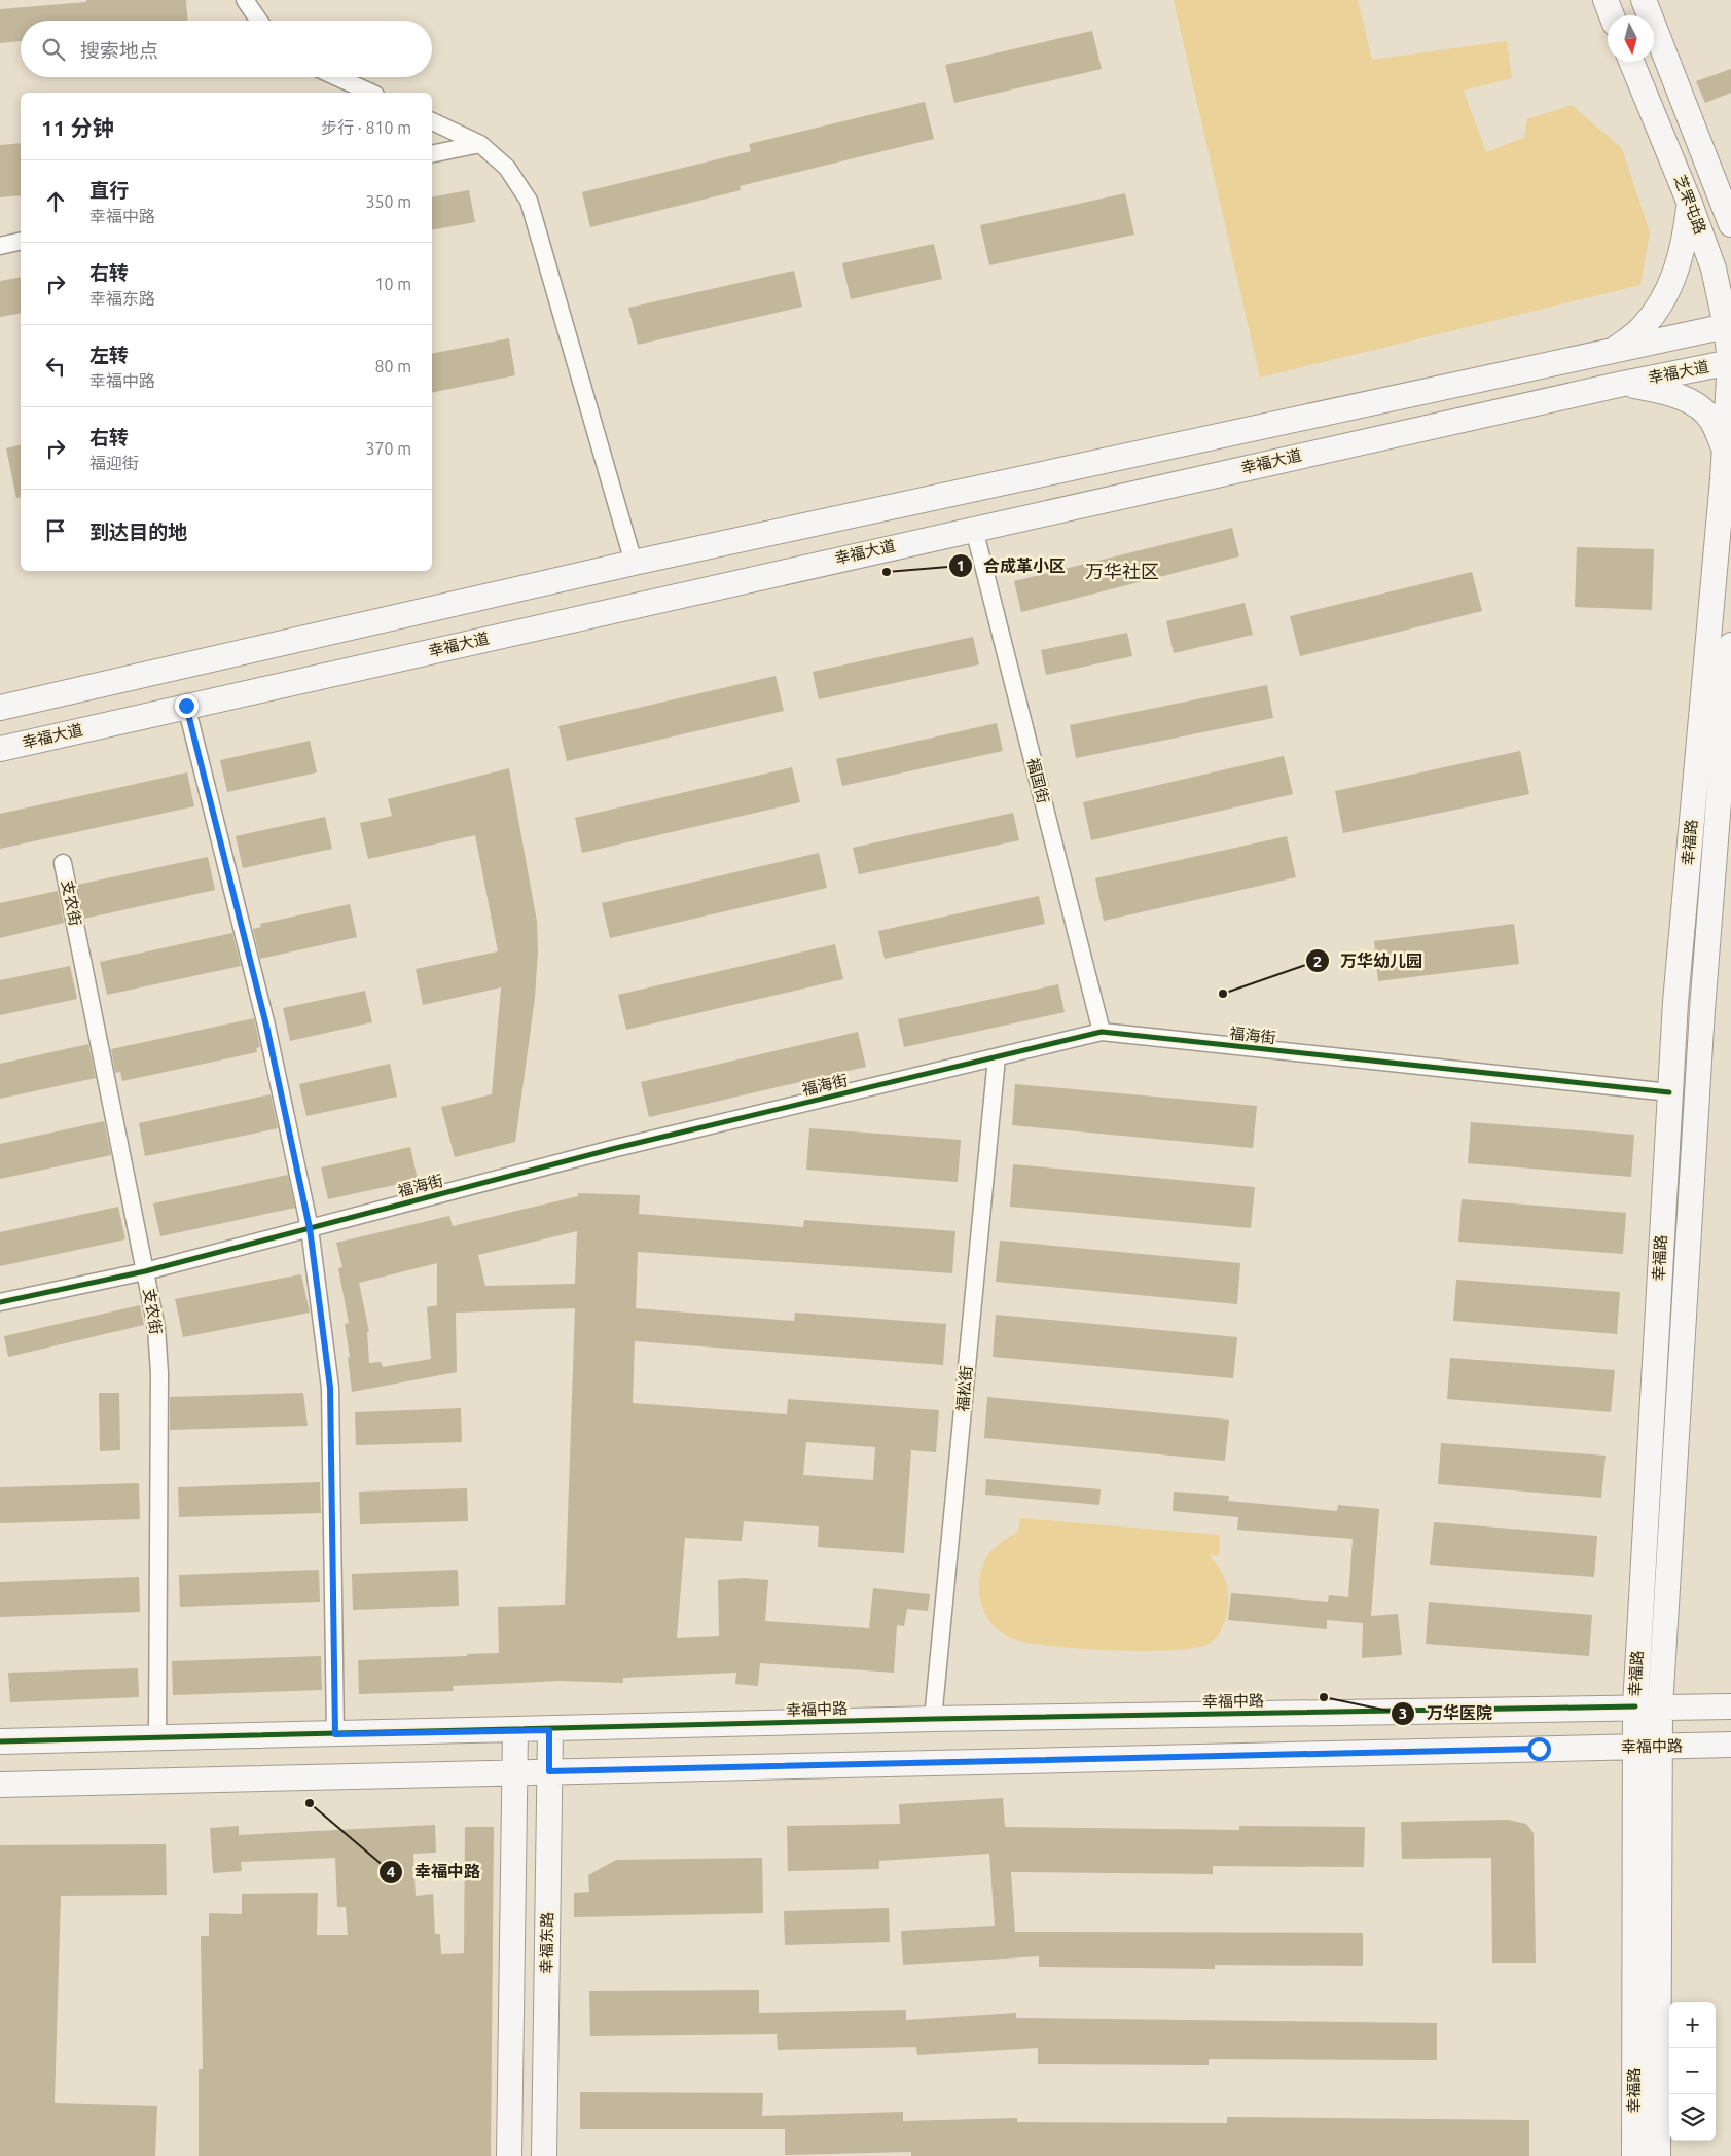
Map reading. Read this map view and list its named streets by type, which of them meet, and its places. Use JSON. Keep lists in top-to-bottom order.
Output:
{
  "streets": {
    "main road": [
      "芝罘屯路",
      "幸福大道",
      "幸福路",
      "幸福中路",
      "幸福东路"
    ],
    "street": [
      "福国街",
      "支农街",
      "福海街",
      "福松街"
    ]
  },
  "crossings": [
    ["芝罘屯路", "幸福大道"],
    ["芝罘屯路", "幸福路"],
    ["幸福大道", "福国街"],
    ["幸福大道", "幸福路"],
    ["福国街", "福海街"],
    ["幸福路", "福海街"],
    ["幸福路", "幸福中路"],
    ["支农街", "福海街"],
    ["支农街", "幸福中路"],
    ["福海街", "福松街"],
    ["福松街", "幸福中路"],
    ["幸福中路", "幸福东路"]
  ],
  "districts": ["万华社区"],
  "places": [
    "合成革小区",
    "万华幼儿园",
    "万华医院",
    "幸福中路"
  ],
  "north": "bottom",
  "page": {
    "search": "搜索地点",
    "heading": ["11 分钟", "步行 · 810 m"],
    "list": [
      ["直行", "幸福中路", "350 m"],
      ["右转", "幸福东路", "10 m"],
      ["左转", "幸福中路", "80 m"],
      ["右转", "福迎街", "370 m"],
      "到达目的地"
    ],
    "map_buttons": ["+", "−"]
  }
}
